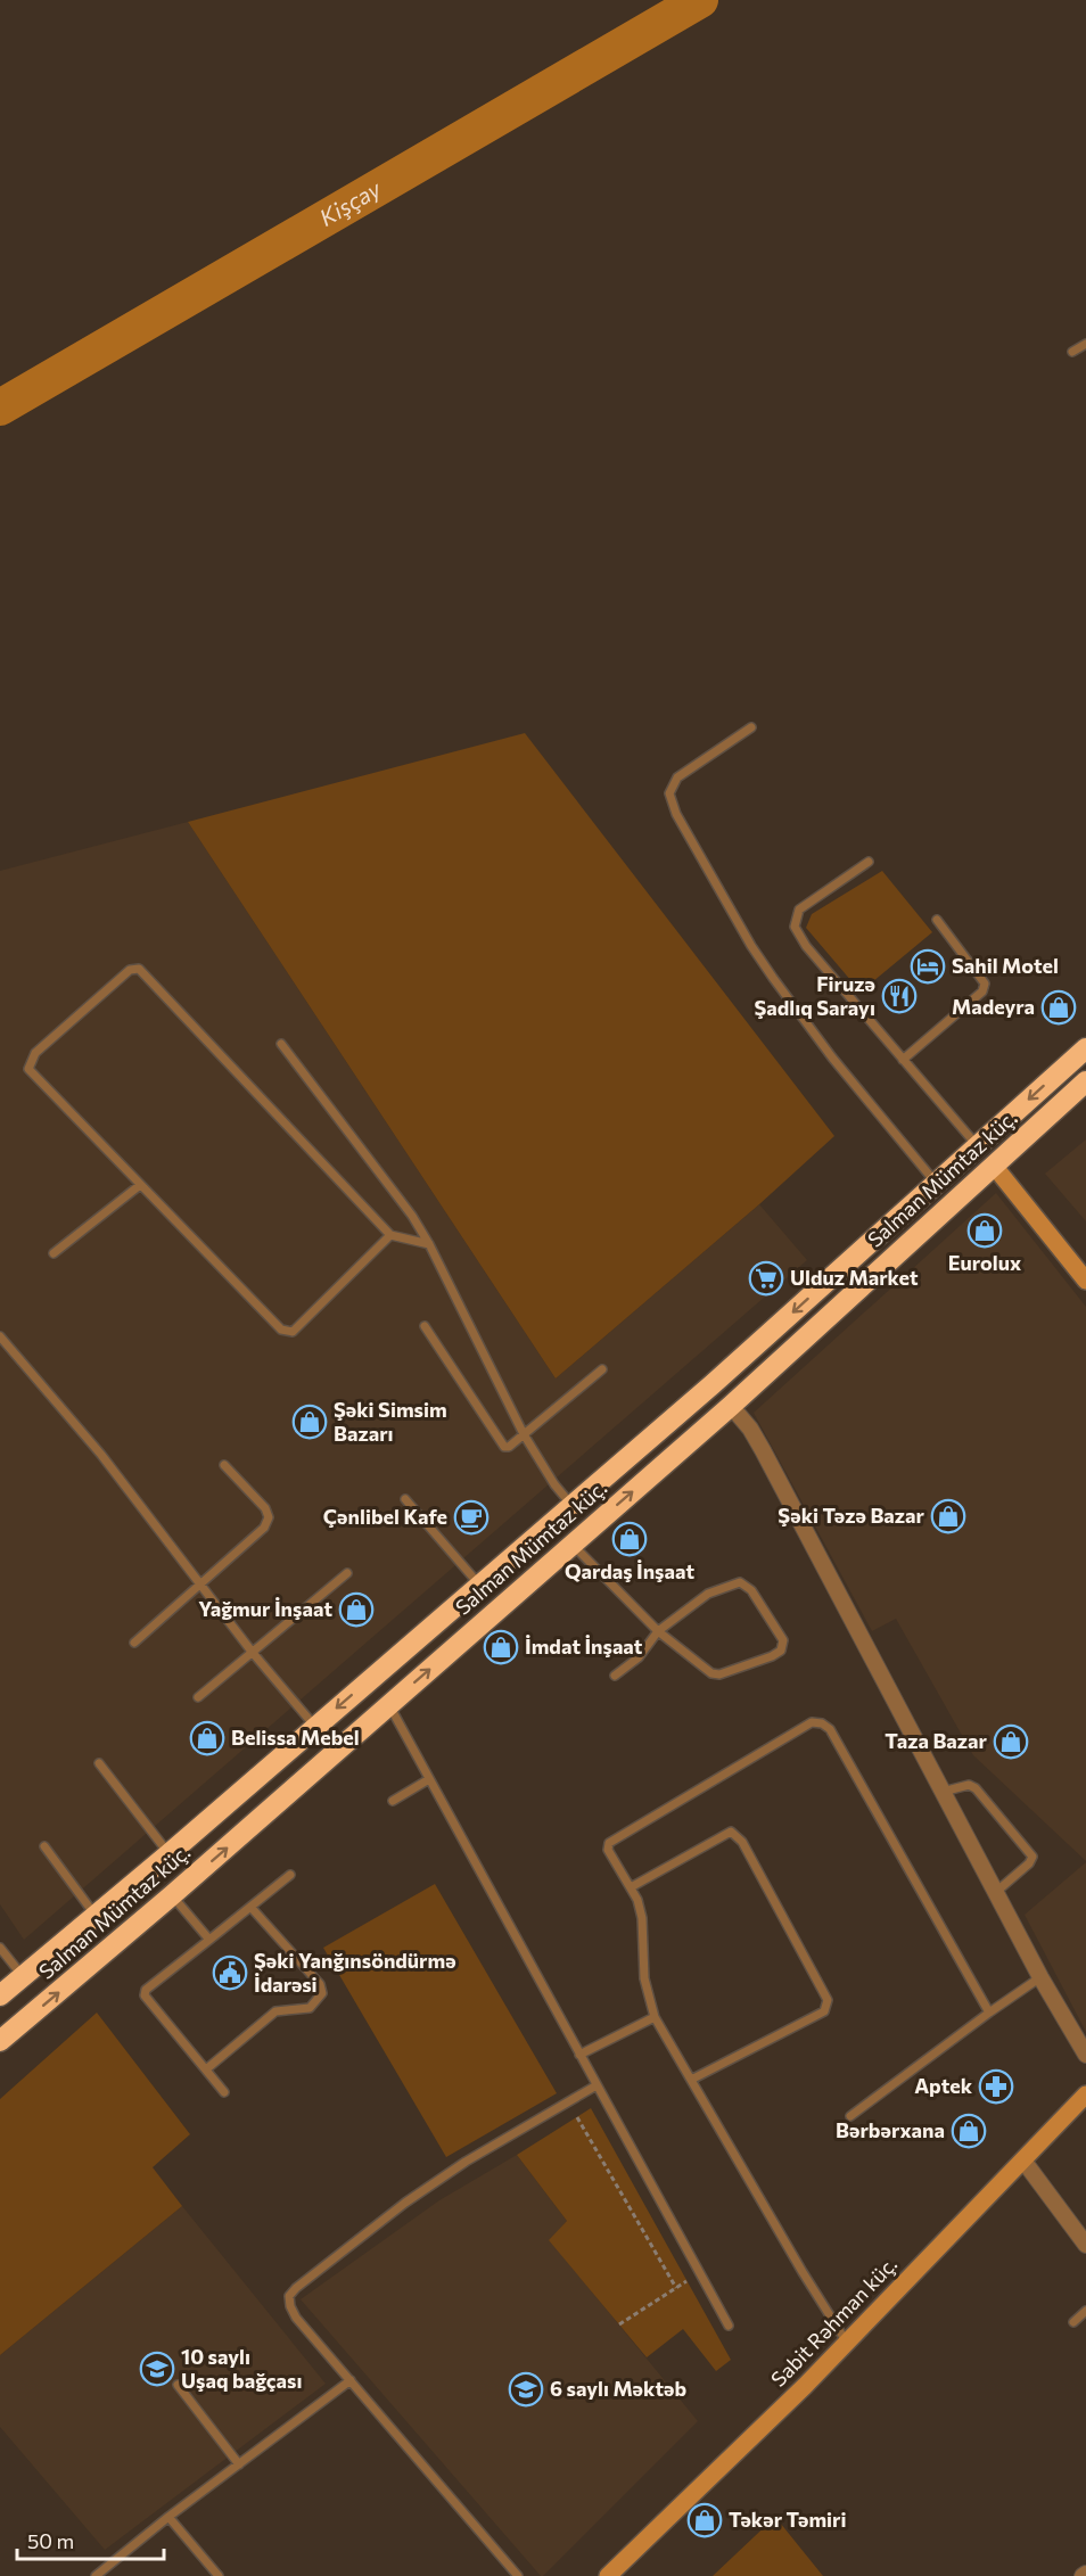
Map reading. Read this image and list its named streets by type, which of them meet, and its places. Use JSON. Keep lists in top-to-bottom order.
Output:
{
  "streets": {
    "highway": ["Salman Mümtaz küç."],
    "main road": ["Sabit Rəhman küç."]
  },
  "water": ["Kişçay"],
  "places": {
    "hotel": ["Sahil Motel"],
    "restaurant": ["Firuzə Şadlıq Sarayı"],
    "shop": [
      "Madeyra",
      "Eurolux",
      "Şəki Simsim Bazarı",
      "Şəki Təzə Bazar",
      "Qardaş İnşaat",
      "Yağmur İnşaat",
      "İmdat İnşaat",
      "Belissa Mebel",
      "Taza Bazar",
      "Bərbərxana",
      "Təkər Təmiri"
    ],
    "supermarket": ["Ulduz Market"],
    "cafe": ["Çənlibel Kafe"],
    "public building": ["Şəki Yanğınsöndürmə İdarəsi"],
    "pharmacy": ["Aptek"],
    "school or university": ["10 saylı Uşaq bağçası", "6 saylı Məktəb"]
  },
  "scale_bar": "50 m"
}
